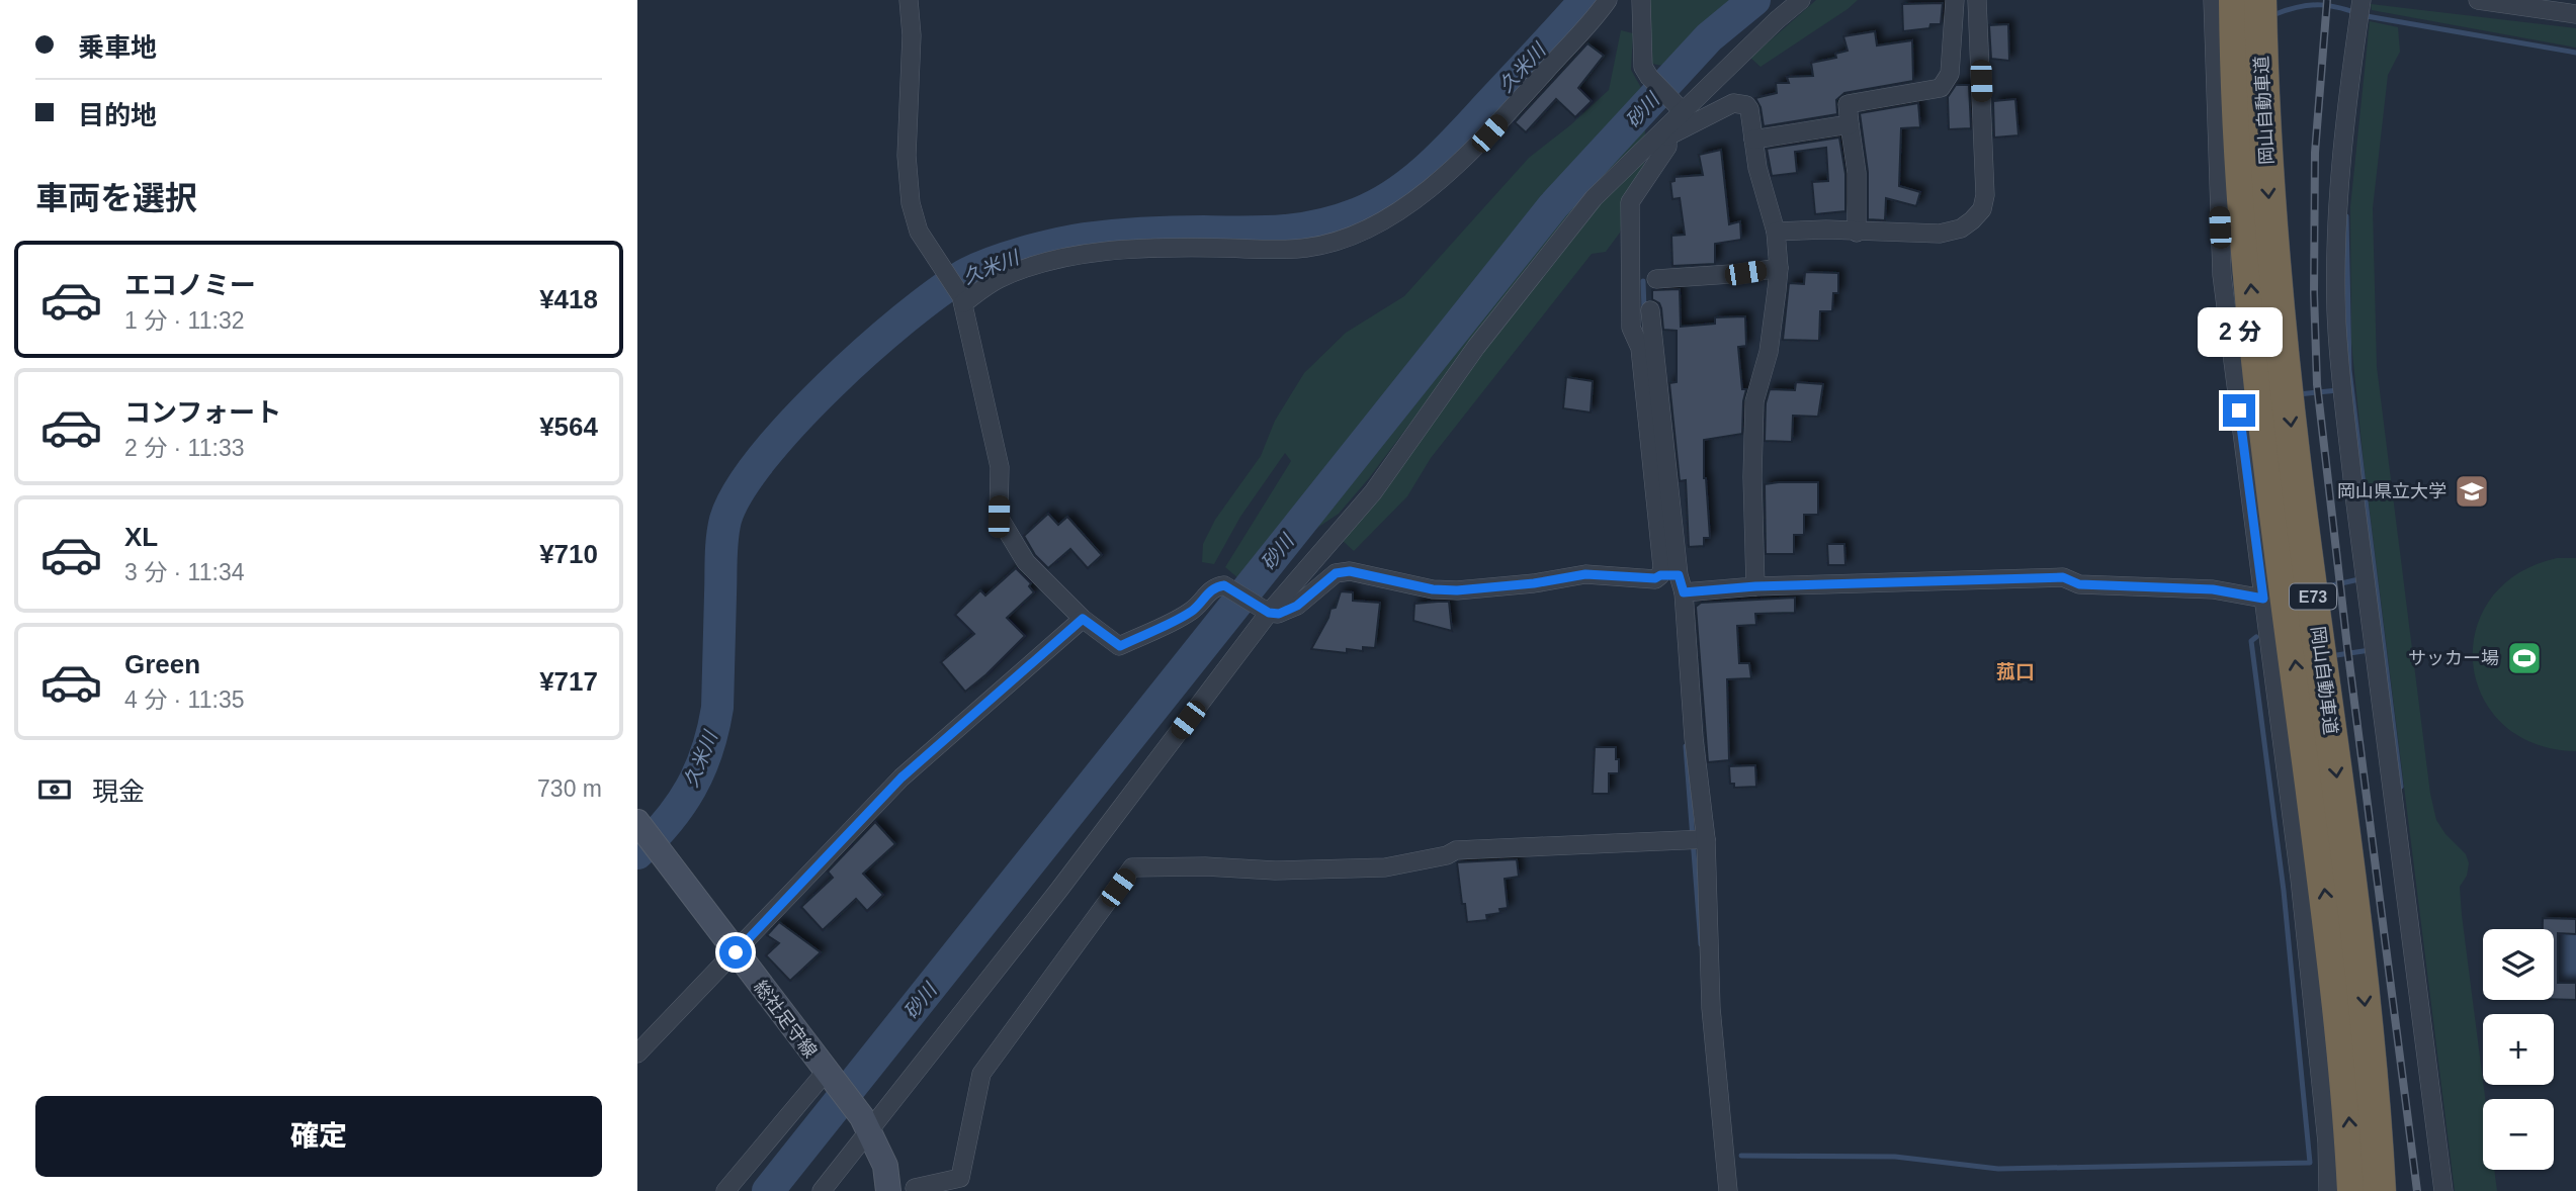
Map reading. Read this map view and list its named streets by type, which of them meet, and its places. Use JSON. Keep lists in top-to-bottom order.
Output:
{
  "streets": {
    "highway": ["岡山自動車道", "E73"],
    "main road": ["総社足守線"]
  },
  "districts": ["菰口"],
  "water": ["久米川", "砂川"],
  "places": {
    "school or university": ["岡山県立大学"],
    "sports": ["サッカー場"]
  },
  "page": {
    "banner": ["乗車地", "目的地"],
    "heading": "車両を選択",
    "list": [
      {
        "name": "エコノミー",
        "note": "1 分 · 11:32",
        "value": "¥418"
      },
      {
        "name": "コンフォート",
        "note": "2 分 · 11:33",
        "value": "¥564"
      },
      {
        "name": "XL",
        "note": "3 分 · 11:34",
        "value": "¥710"
      },
      {
        "name": "Green",
        "note": "4 分 · 11:35",
        "value": "¥717"
      }
    ],
    "bubble": "2 分",
    "pay": ["現金", "730 m"],
    "map_buttons": ["+", "−"],
    "buttons": "確定"
  }
}
